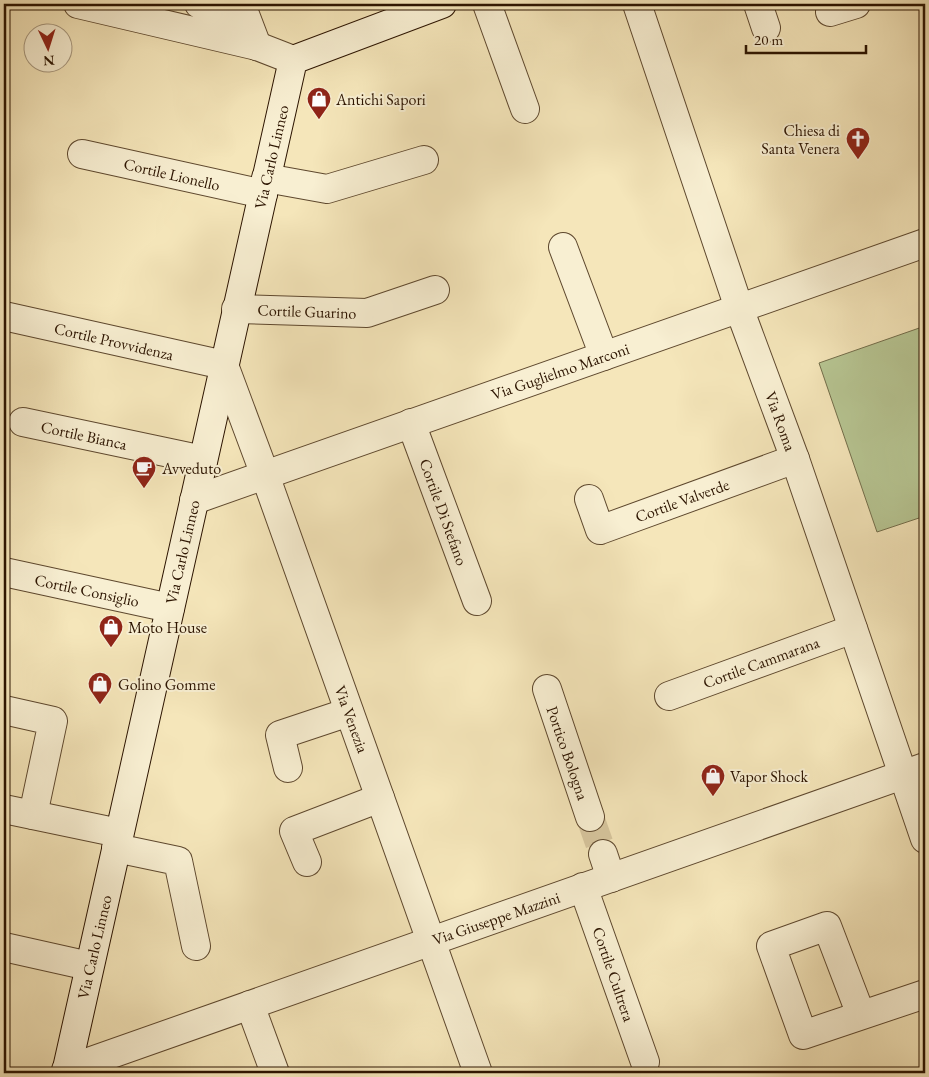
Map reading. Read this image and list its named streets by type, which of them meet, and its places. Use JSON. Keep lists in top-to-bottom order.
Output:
{
  "streets": {
    "street": [
      "Via Carlo Linneo",
      "Cortile Lionello",
      "Cortile Guarino",
      "Cortile Provvidenza",
      "Via Guglielmo Marconi",
      "Via Roma",
      "Cortile Bianca",
      "Cortile Valverde",
      "Cortile Di Stefano",
      "Cortile Consiglio",
      "Cortile Cammarana",
      "Via Venezia",
      "Portico Bologna",
      "Via Giuseppe Mazzini",
      "Cortile Cultrera"
    ]
  },
  "crossings": [
    ["Via Carlo Linneo", "Cortile Lionello"],
    ["Via Carlo Linneo", "Cortile Guarino"],
    ["Via Carlo Linneo", "Cortile Provvidenza"],
    ["Via Carlo Linneo", "Via Guglielmo Marconi"],
    ["Via Carlo Linneo", "Cortile Bianca"],
    ["Via Carlo Linneo", "Cortile Consiglio"],
    ["Via Carlo Linneo", "Via Venezia"],
    ["Via Carlo Linneo", "Via Giuseppe Mazzini"],
    ["Cortile Provvidenza", "Via Venezia"],
    ["Via Guglielmo Marconi", "Via Roma"],
    ["Via Guglielmo Marconi", "Cortile Di Stefano"],
    ["Via Guglielmo Marconi", "Via Venezia"],
    ["Via Roma", "Cortile Valverde"],
    ["Via Roma", "Cortile Cammarana"],
    ["Via Roma", "Via Giuseppe Mazzini"],
    ["Via Venezia", "Via Giuseppe Mazzini"],
    ["Via Giuseppe Mazzini", "Cortile Cultrera"]
  ],
  "places": {
    "shop": [
      "Antichi Sapori",
      "Moto House",
      "Golino Gomme",
      "Vapor Shock"
    ],
    "church": ["Chiesa di Santa Venera"],
    "cafe": ["Avveduto"]
  },
  "scale_bar": "20 m",
  "north": "bottom"
}
